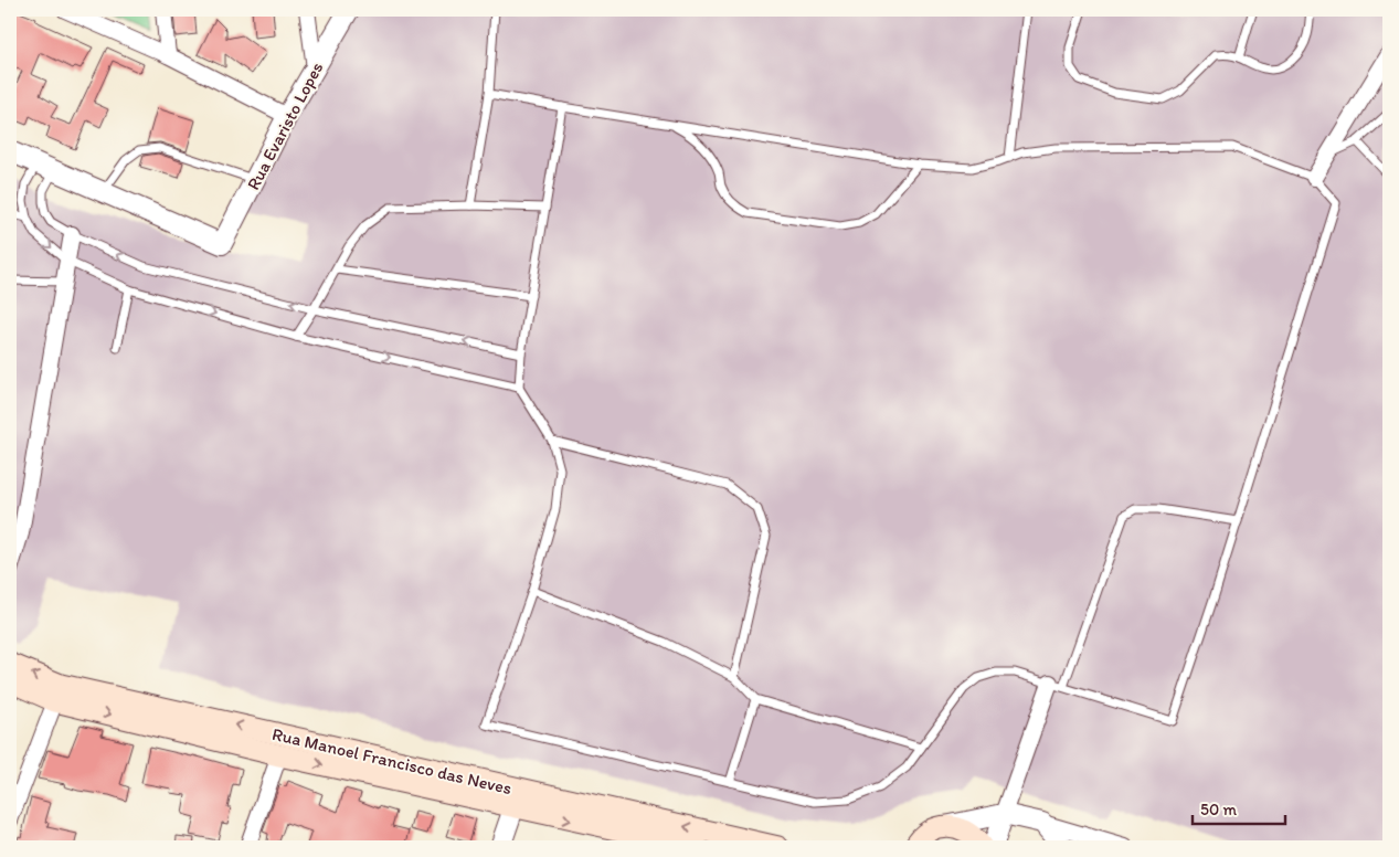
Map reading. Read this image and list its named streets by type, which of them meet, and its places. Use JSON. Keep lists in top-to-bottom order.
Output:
{
  "streets": {
    "main road": ["Rua Manoel Francisco das Neves"],
    "street": ["Rua Evaristo Lopes"]
  },
  "scale_bar": "50 m"
}
